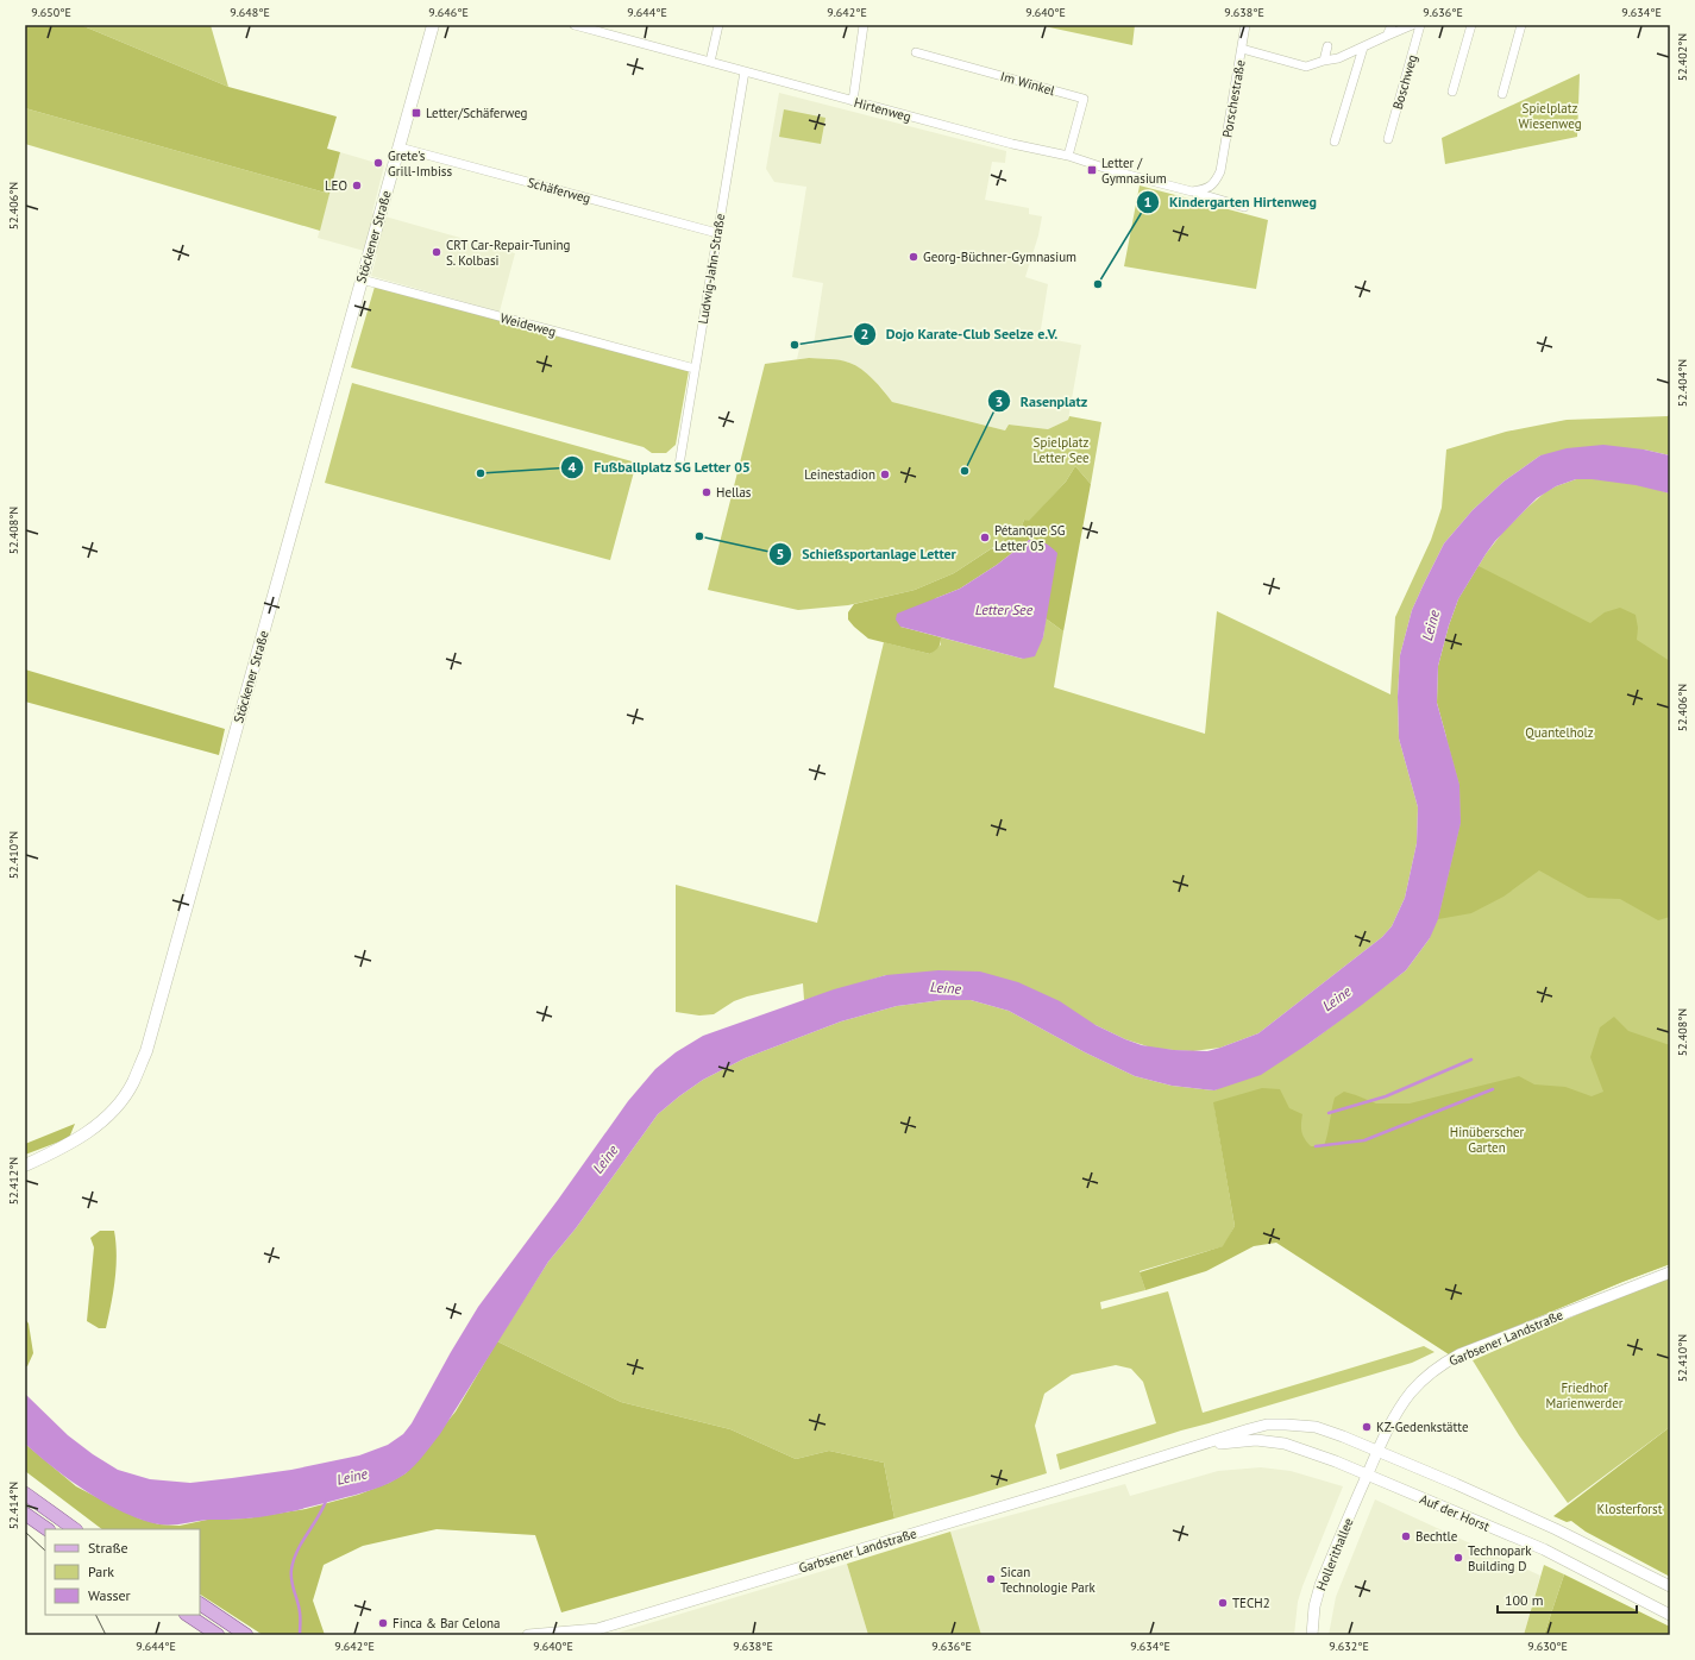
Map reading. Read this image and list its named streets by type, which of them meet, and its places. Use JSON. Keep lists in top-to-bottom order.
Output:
{
  "streets": {
    "main road": ["Stöckener Straße"],
    "street": [
      "Boschweg",
      "Im Winkel",
      "Porschestraße",
      "Hirtenweg",
      "Schäferweg",
      "Ludwig-Jahn-Straße",
      "Weideweg",
      "Garbsener Landstraße",
      "Auf der Horst",
      "Hollerithallee"
    ]
  },
  "crossings": [
    ["Im Winkel", "Hirtenweg"],
    ["Porschestraße", "Hirtenweg"],
    ["Hirtenweg", "Ludwig-Jahn-Straße"],
    ["Schäferweg", "Stöckener Straße"],
    ["Schäferweg", "Ludwig-Jahn-Straße"],
    ["Stöckener Straße", "Weideweg"],
    ["Ludwig-Jahn-Straße", "Weideweg"],
    ["Garbsener Landstraße", "Auf der Horst"],
    ["Garbsener Landstraße", "Hollerithallee"],
    ["Auf der Horst", "Hollerithallee"]
  ],
  "water": ["Letter See", "Leine"],
  "parks": [
    "Spielplatz Wiesenweg",
    "Spielplatz Letter See",
    "Quantelholz",
    "Hinüberscher Garten",
    "Friedhof Marienwerder",
    "Klosterforst"
  ],
  "places": {
    "transit": ["Letter/Schäferweg", "Letter / Gymnasium"],
    "other": [
      "Grete's Grill-Imbiss",
      "LEO",
      "CRT Car-Repair-Tuning S. Kolbasi",
      "Georg-Büchner-Gymnasium",
      "Kindergarten Hirtenweg",
      "Dojo Karate-Club Seelze e.V.",
      "Rasenplatz",
      "Fußballplatz SG Letter 05",
      "Leinestadion",
      "Hellas",
      "Schießsportanlage Letter",
      "Pétanque SG Letter 05",
      "KZ-Gedenkstätte",
      "Bechtle",
      "Technopark Building D",
      "Sican Technologie Park",
      "TECH2",
      "Finca & Bar Celona"
    ]
  },
  "legend": ["Straße", "Park", "Wasser"],
  "scale_bar": "100 m",
  "coordinates": [
    "9.650°E",
    "9.648°E",
    "9.646°E",
    "9.644°E",
    "9.642°E",
    "9.640°E",
    "9.638°E",
    "9.636°E",
    "9.634°E",
    "52.402°N",
    "52.406°N",
    "52.404°N",
    "52.408°N",
    "52.410°N",
    "52.412°N",
    "52.414°N",
    "9.632°E",
    "9.630°E"
  ]
}
